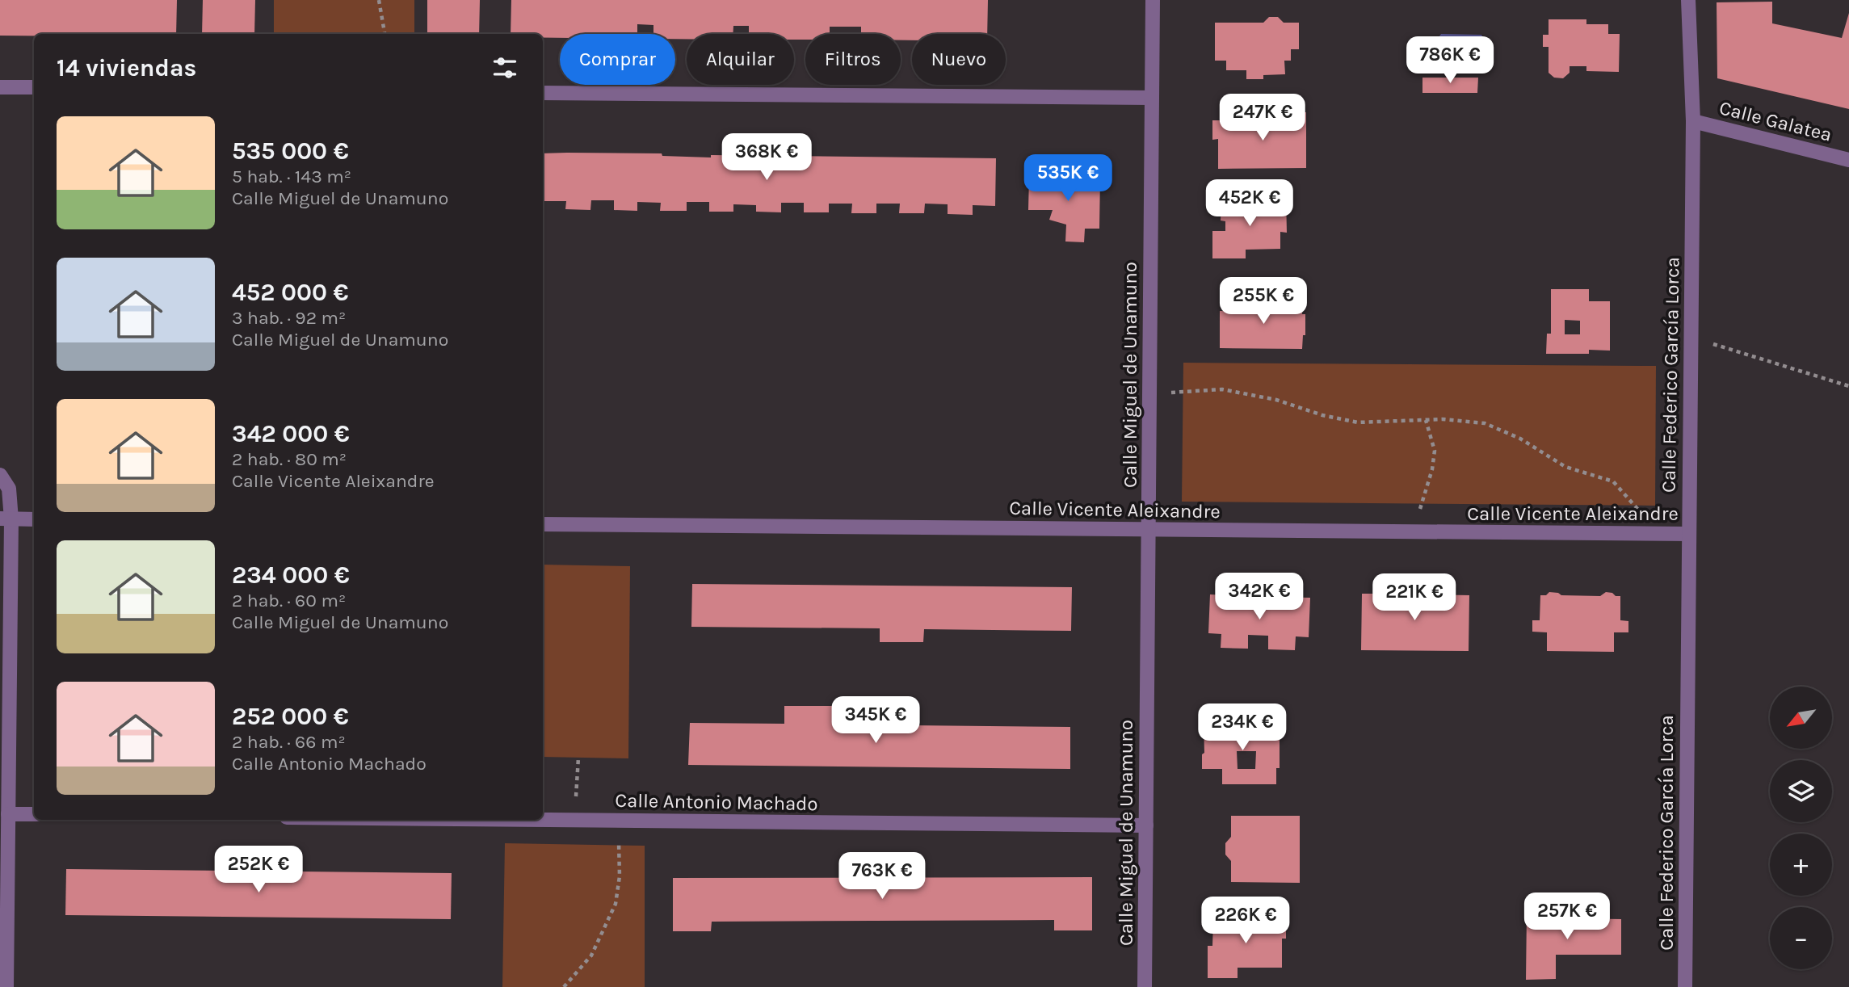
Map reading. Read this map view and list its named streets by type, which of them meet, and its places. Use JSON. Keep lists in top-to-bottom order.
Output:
{
  "streets": {
    "street": [
      "Calle Galatea",
      "Calle Miguel de Unamuno",
      "Calle Federico García Lorca",
      "Calle Vicente Aleixandre",
      "Calle Antonio Machado"
    ]
  },
  "crossings": [
    ["Calle Galatea", "Calle Federico García Lorca"],
    ["Calle Miguel de Unamuno", "Calle Vicente Aleixandre"],
    ["Calle Miguel de Unamuno", "Calle Antonio Machado"],
    ["Calle Federico García Lorca", "Calle Vicente Aleixandre"]
  ],
  "north": "bottom left",
  "page": {
    "chip": [
      "Comprar",
      "Alquilar",
      "Filtros",
      "Nuevo"
    ],
    "heading": "14 viviendas",
    "price": [
      "786K €",
      "247K €",
      "368K €",
      "535K €",
      "452K €",
      "255K €",
      "342K €",
      "221K €",
      "345K €",
      "234K €",
      "252K €",
      "763K €",
      "257K €",
      "226K €"
    ],
    "list": [
      {
        "name": "535 000 €",
        "note": "5 hab. · 143 m² · Calle Miguel de Unamuno"
      },
      {
        "name": "452 000 €",
        "note": "3 hab. · 92 m² · Calle Miguel de Unamuno"
      },
      {
        "name": "342 000 €",
        "note": "2 hab. · 80 m² · Calle Vicente Aleixandre"
      },
      {
        "name": "234 000 €",
        "note": "2 hab. · 60 m² · Calle Miguel de Unamuno"
      },
      {
        "name": "252 000 €",
        "note": "2 hab. · 66 m² · Calle Antonio Machado"
      }
    ],
    "map_buttons": ["+", "−"]
  }
}
